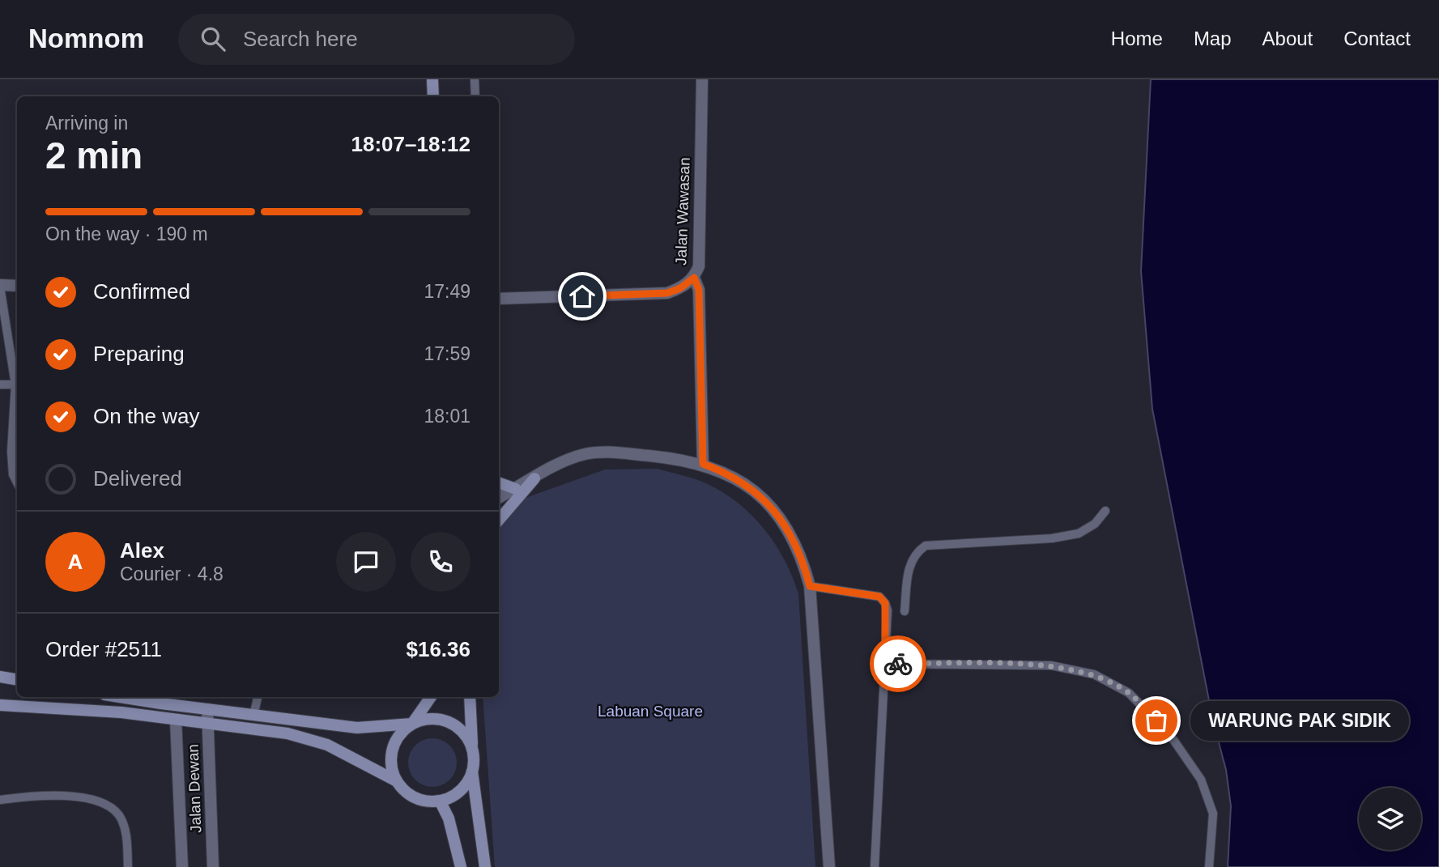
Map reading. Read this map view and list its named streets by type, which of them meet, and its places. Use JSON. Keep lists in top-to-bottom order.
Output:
{
  "streets": {
    "street": ["Jalan Wawasan", "Jalan Dewan"]
  },
  "parks": ["Labuan Square"],
  "places": ["WARUNG PAK SIDIK"],
  "page": {
    "header": "Nomnom",
    "search": "Search here",
    "nav": [
      "Home",
      "Map",
      "About",
      "Contact"
    ],
    "heading": ["2 min", "Arriving in", "18:07–18:12"],
    "panel": [
      "Alex",
      "Courier · 4.8",
      "Order #2511",
      "$16.36"
    ],
    "bar": "On the way · 190 m",
    "list": [
      ["Confirmed", "17:49"],
      ["Preparing", "17:59"],
      ["On the way", "18:01"],
      "Delivered"
    ],
    "round": "A",
    "bubble": "WARUNG PAK SIDIK"
  }
}
